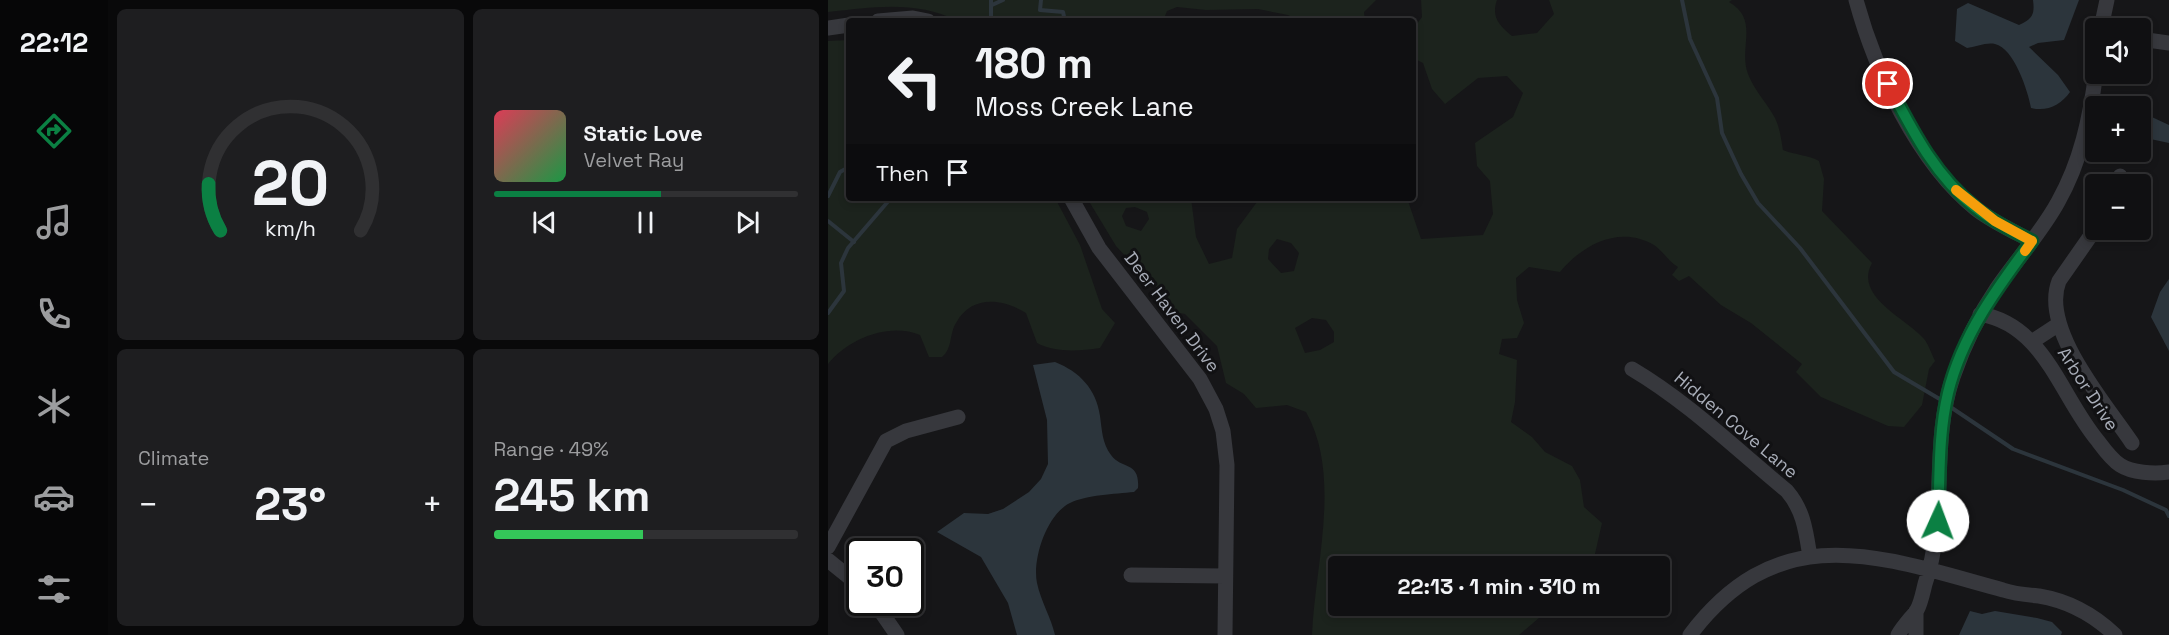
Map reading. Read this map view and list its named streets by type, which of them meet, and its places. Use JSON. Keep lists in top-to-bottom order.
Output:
{
  "streets": {
    "street": ["Deer Haven Drive", "Arbor Drive", "Hidden Cove Lane"]
  },
  "page": {
    "tabs": "22:12",
    "map_buttons": ["+", "−"],
    "turn": ["180 m", "Moss Creek Lane"],
    "song": ["Static Love", "Velvet Ray"],
    "then": "Then",
    "tile": [
      "Climate",
      ["Range · 49%", "245 km"]
    ],
    "heat": ["−", "23°", "+"],
    "limit": "30",
    "trip": "22:13 · 1 min · 310 m",
    "gauge": ["20", "km/h"]
  }
}
